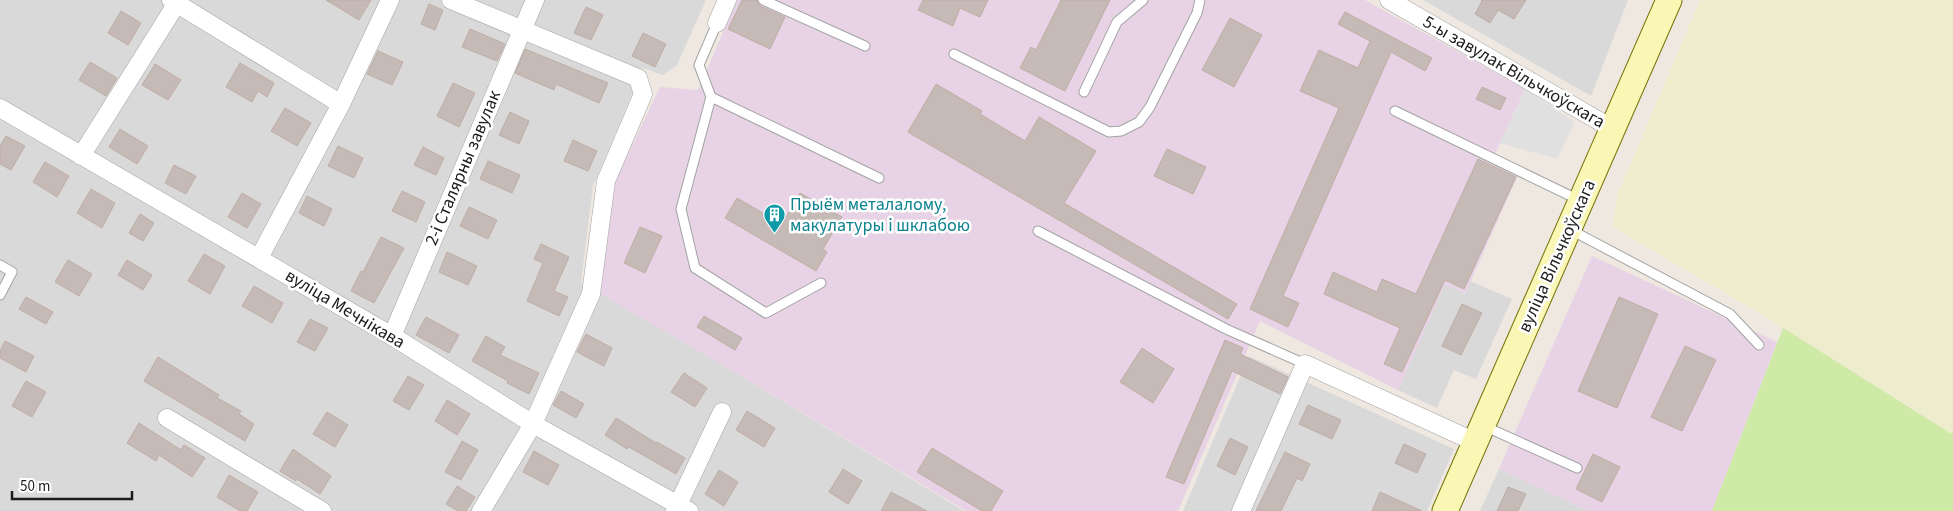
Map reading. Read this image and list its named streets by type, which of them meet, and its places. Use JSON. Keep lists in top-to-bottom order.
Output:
{
  "streets": {
    "main road": ["вуліца Вільчкоўскага"],
    "street": ["5-ы завулак Вільчкоўскага", "2-і Сталярны завулак", "вуліца Мечнікава"]
  },
  "crossings": [
    ["5-ы завулак Вільчкоўскага", "вуліца Вільчкоўскага"],
    ["2-і Сталярны завулак", "вуліца Мечнікава"]
  ],
  "places": {
    "building": ["Прыём металалому, макулатуры і шклабою"]
  },
  "scale_bar": "50 m"
}
